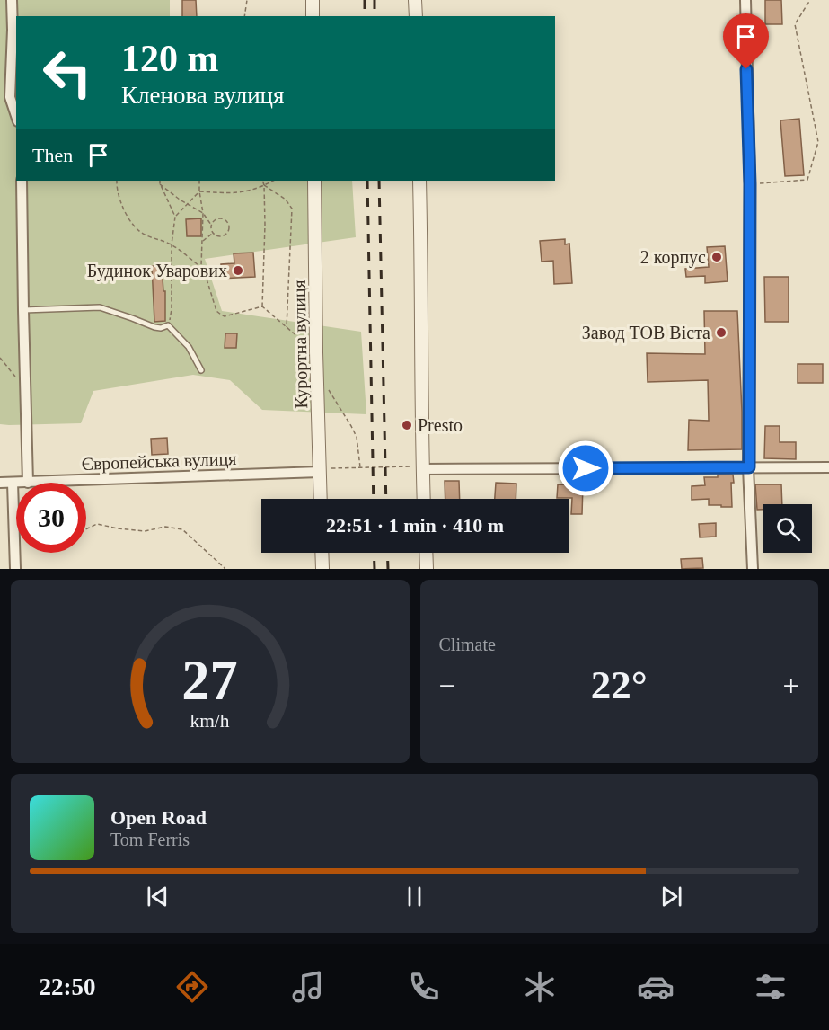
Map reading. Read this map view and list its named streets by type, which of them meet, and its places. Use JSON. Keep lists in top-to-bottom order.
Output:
{
  "streets": {
    "street": ["Курортна вулиця", "Європейська вулиця"]
  },
  "crossings": [
    ["Курортна вулиця", "Європейська вулиця"]
  ],
  "places": [
    "2 корпус",
    "Будинок Уварових",
    "Завод ТОВ Віста",
    "Presto"
  ],
  "page": {
    "turn": ["120 m", "Кленова вулиця"],
    "then": "Then",
    "limit": "30",
    "trip": "22:51 · 1 min · 410 m",
    "tile": "Climate",
    "heat": ["−", "22°", "+"],
    "song": ["Open Road", "Tom Ferris"],
    "tabs": "22:50",
    "gauge": ["27", "km/h"]
  }
}
